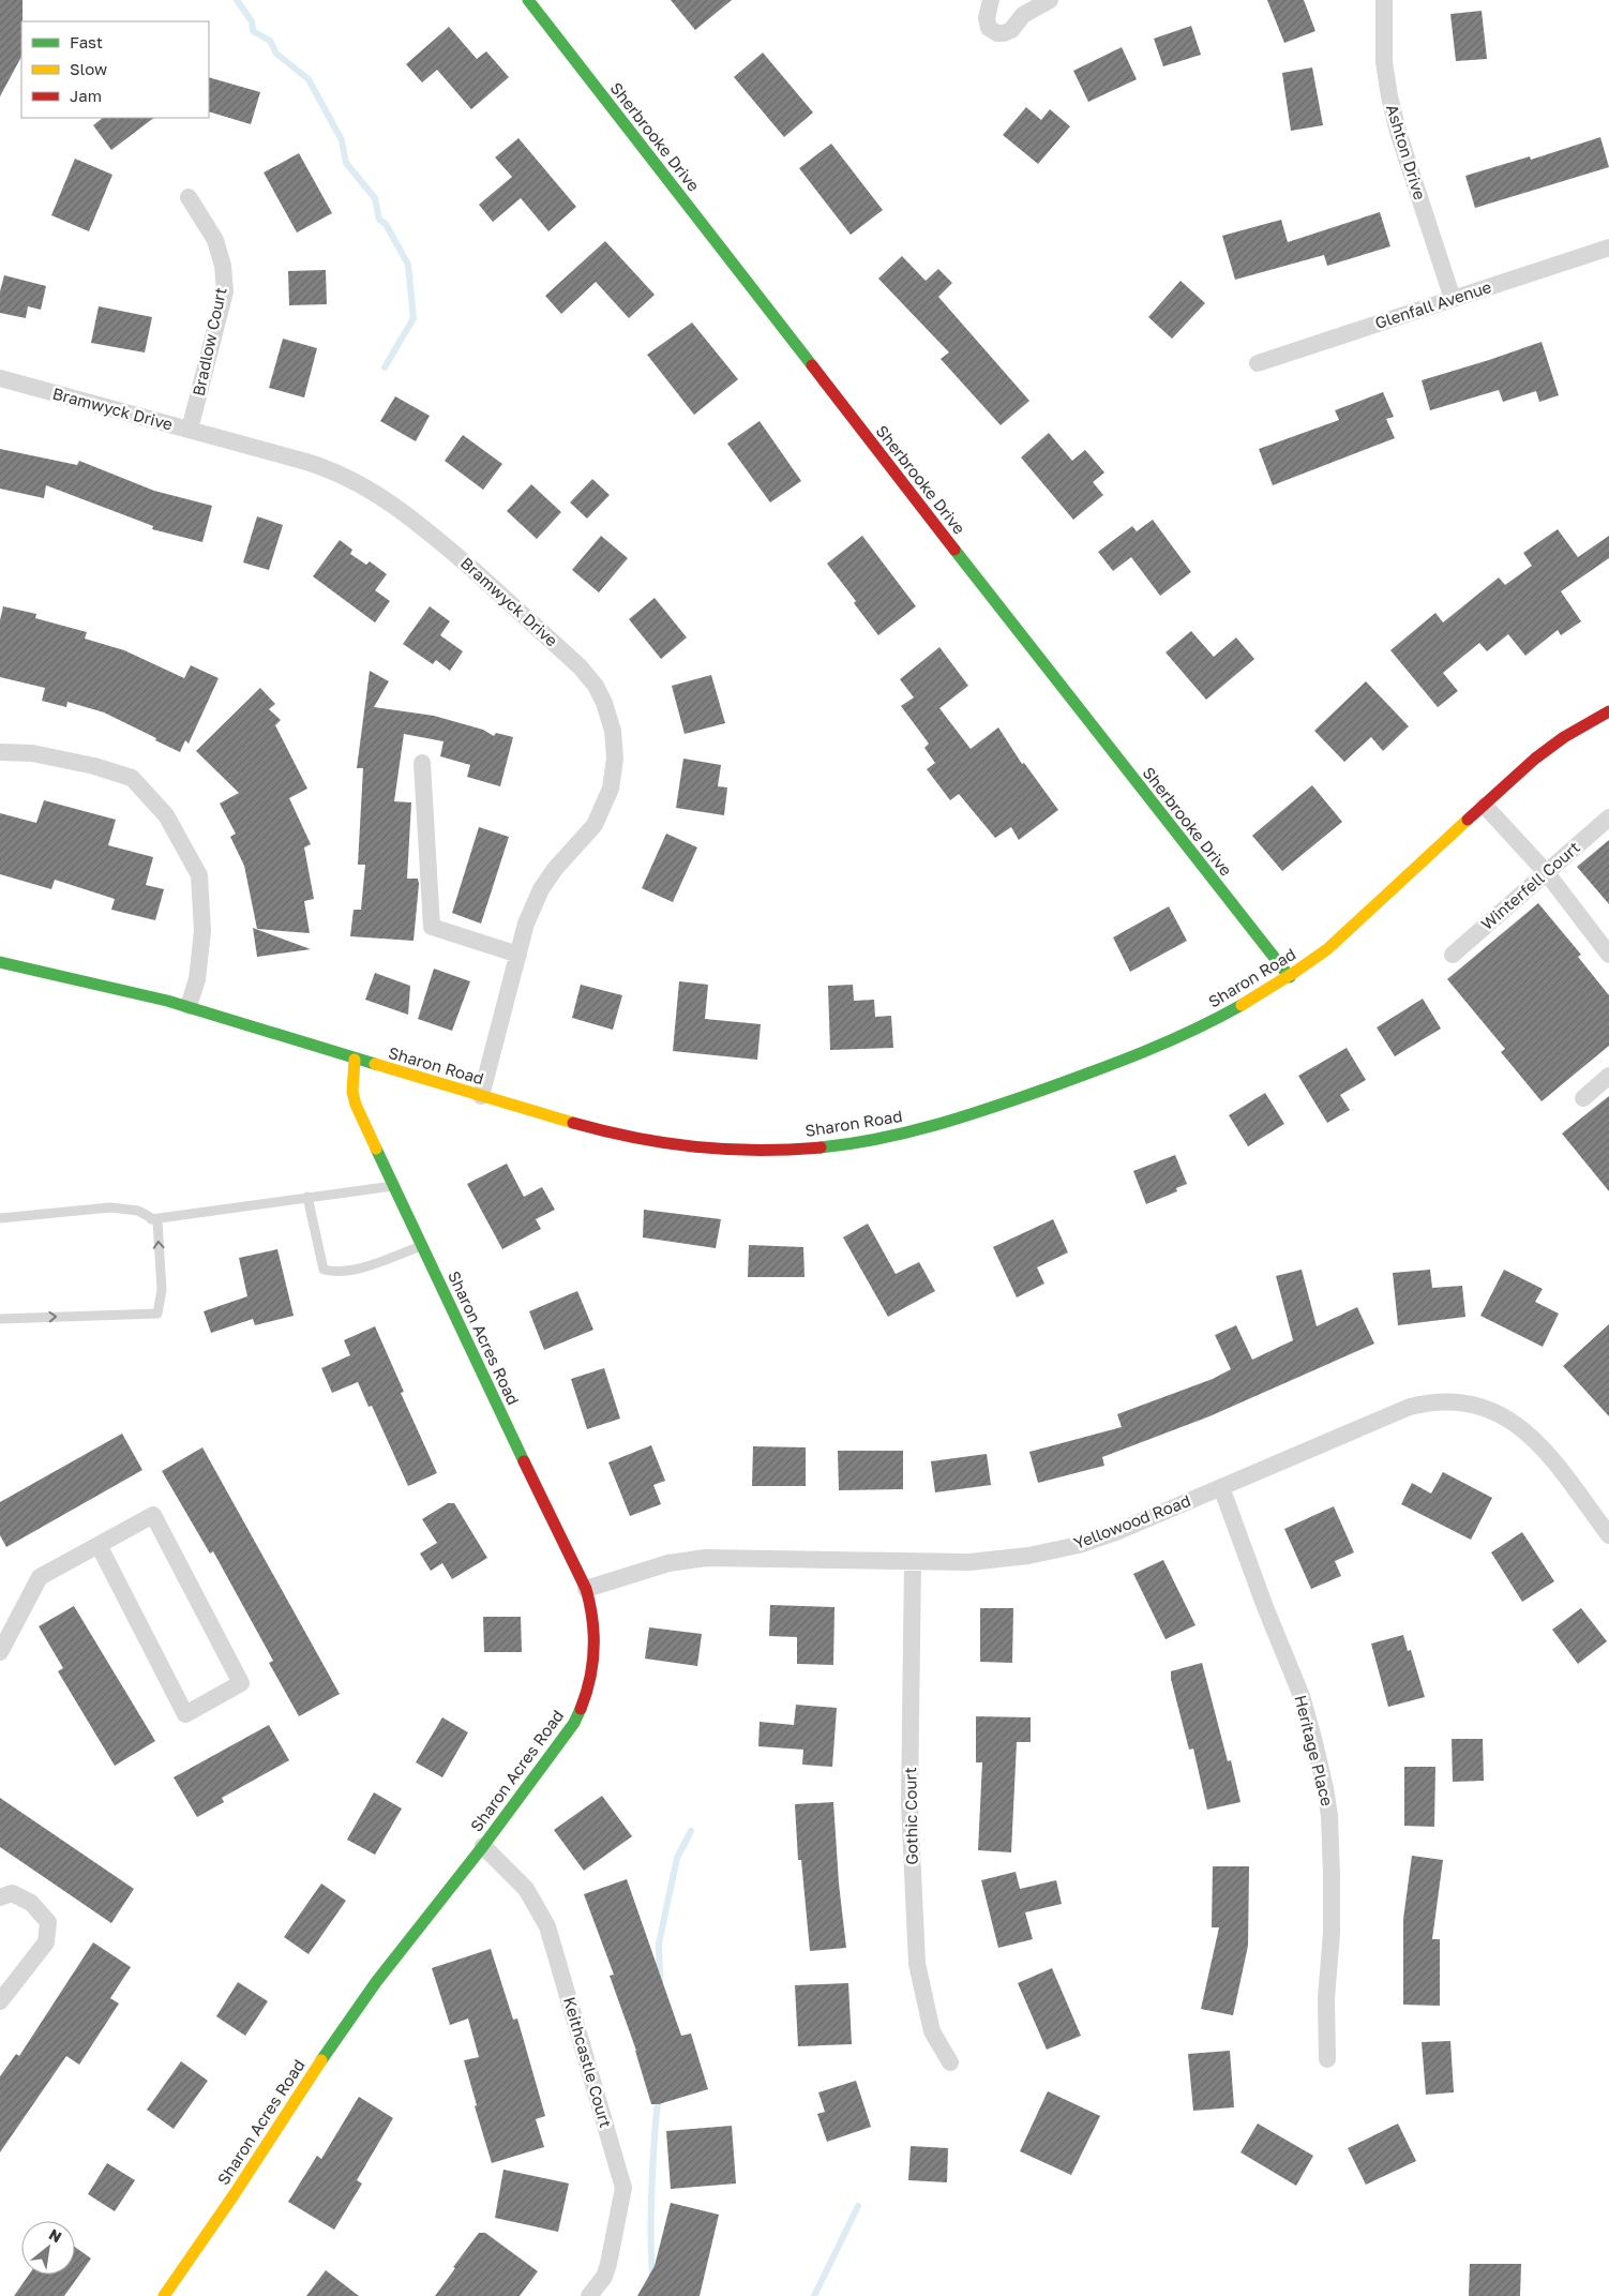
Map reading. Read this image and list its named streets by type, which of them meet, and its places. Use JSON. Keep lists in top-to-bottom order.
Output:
{
  "streets": {
    "street": [
      "Sherbrooke Drive",
      "Ashton Drive",
      "Glenfall Avenue",
      "Bradlow Court",
      "Bramwyck Drive",
      "Winterfell Court",
      "Sharon Road",
      "Sharon Acres Road",
      "Yellowood Road",
      "Heritage Place",
      "Gothic Court",
      "Keithcastle Court"
    ]
  },
  "crossings": [
    ["Sherbrooke Drive", "Sharon Road"],
    ["Ashton Drive", "Glenfall Avenue"],
    ["Bradlow Court", "Bramwyck Drive"],
    ["Bramwyck Drive", "Sharon Road"],
    ["Sharon Road", "Sharon Acres Road"],
    ["Sharon Acres Road", "Yellowood Road"],
    ["Sharon Acres Road", "Keithcastle Court"],
    ["Yellowood Road", "Heritage Place"],
    ["Yellowood Road", "Gothic Court"]
  ],
  "legend": ["Fast", "Slow", "Jam"],
  "north": "top right"
}
